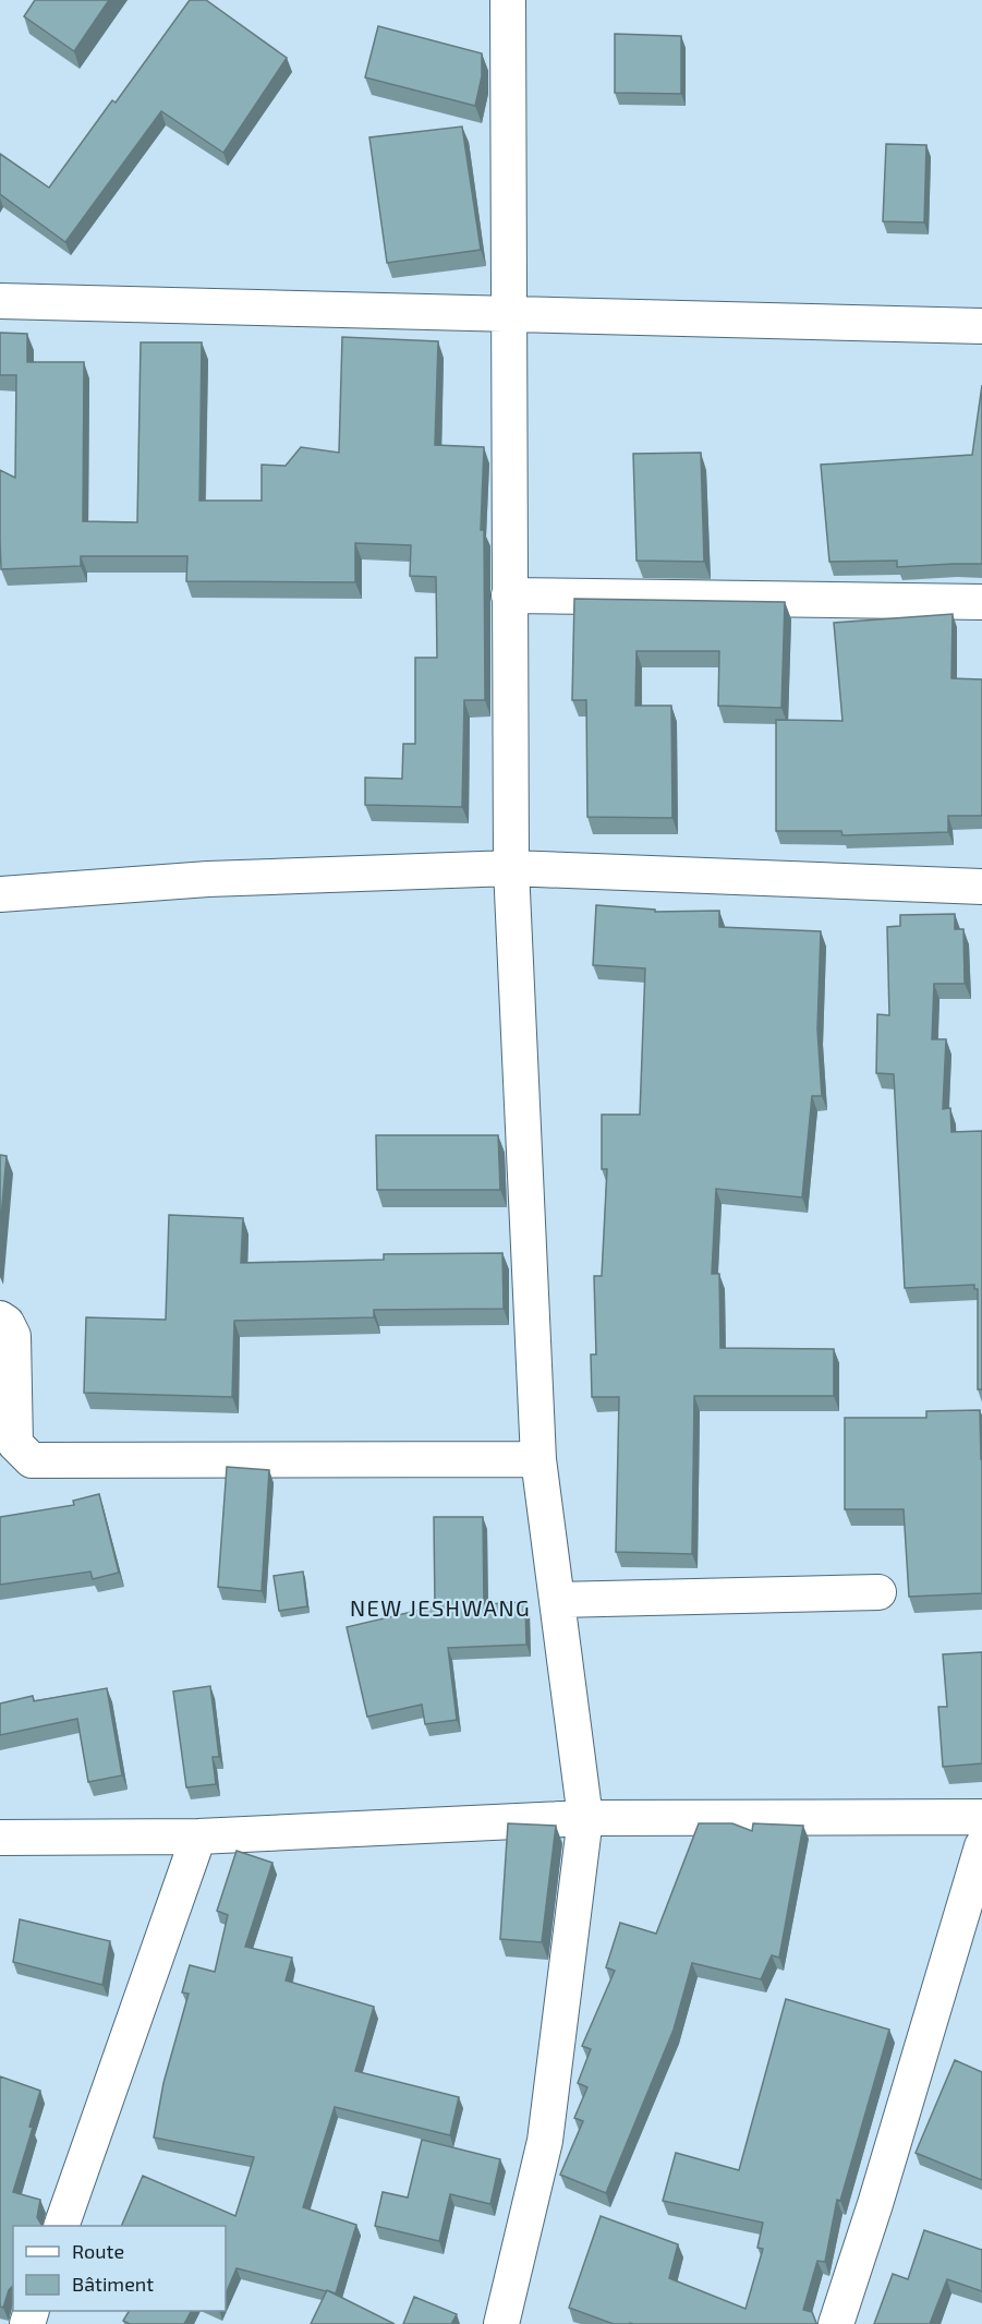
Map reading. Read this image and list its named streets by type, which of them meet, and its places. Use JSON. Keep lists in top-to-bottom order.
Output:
{
  "districts": ["NEW JESHWANG"],
  "legend": ["Route", "Bâtiment"]
}
